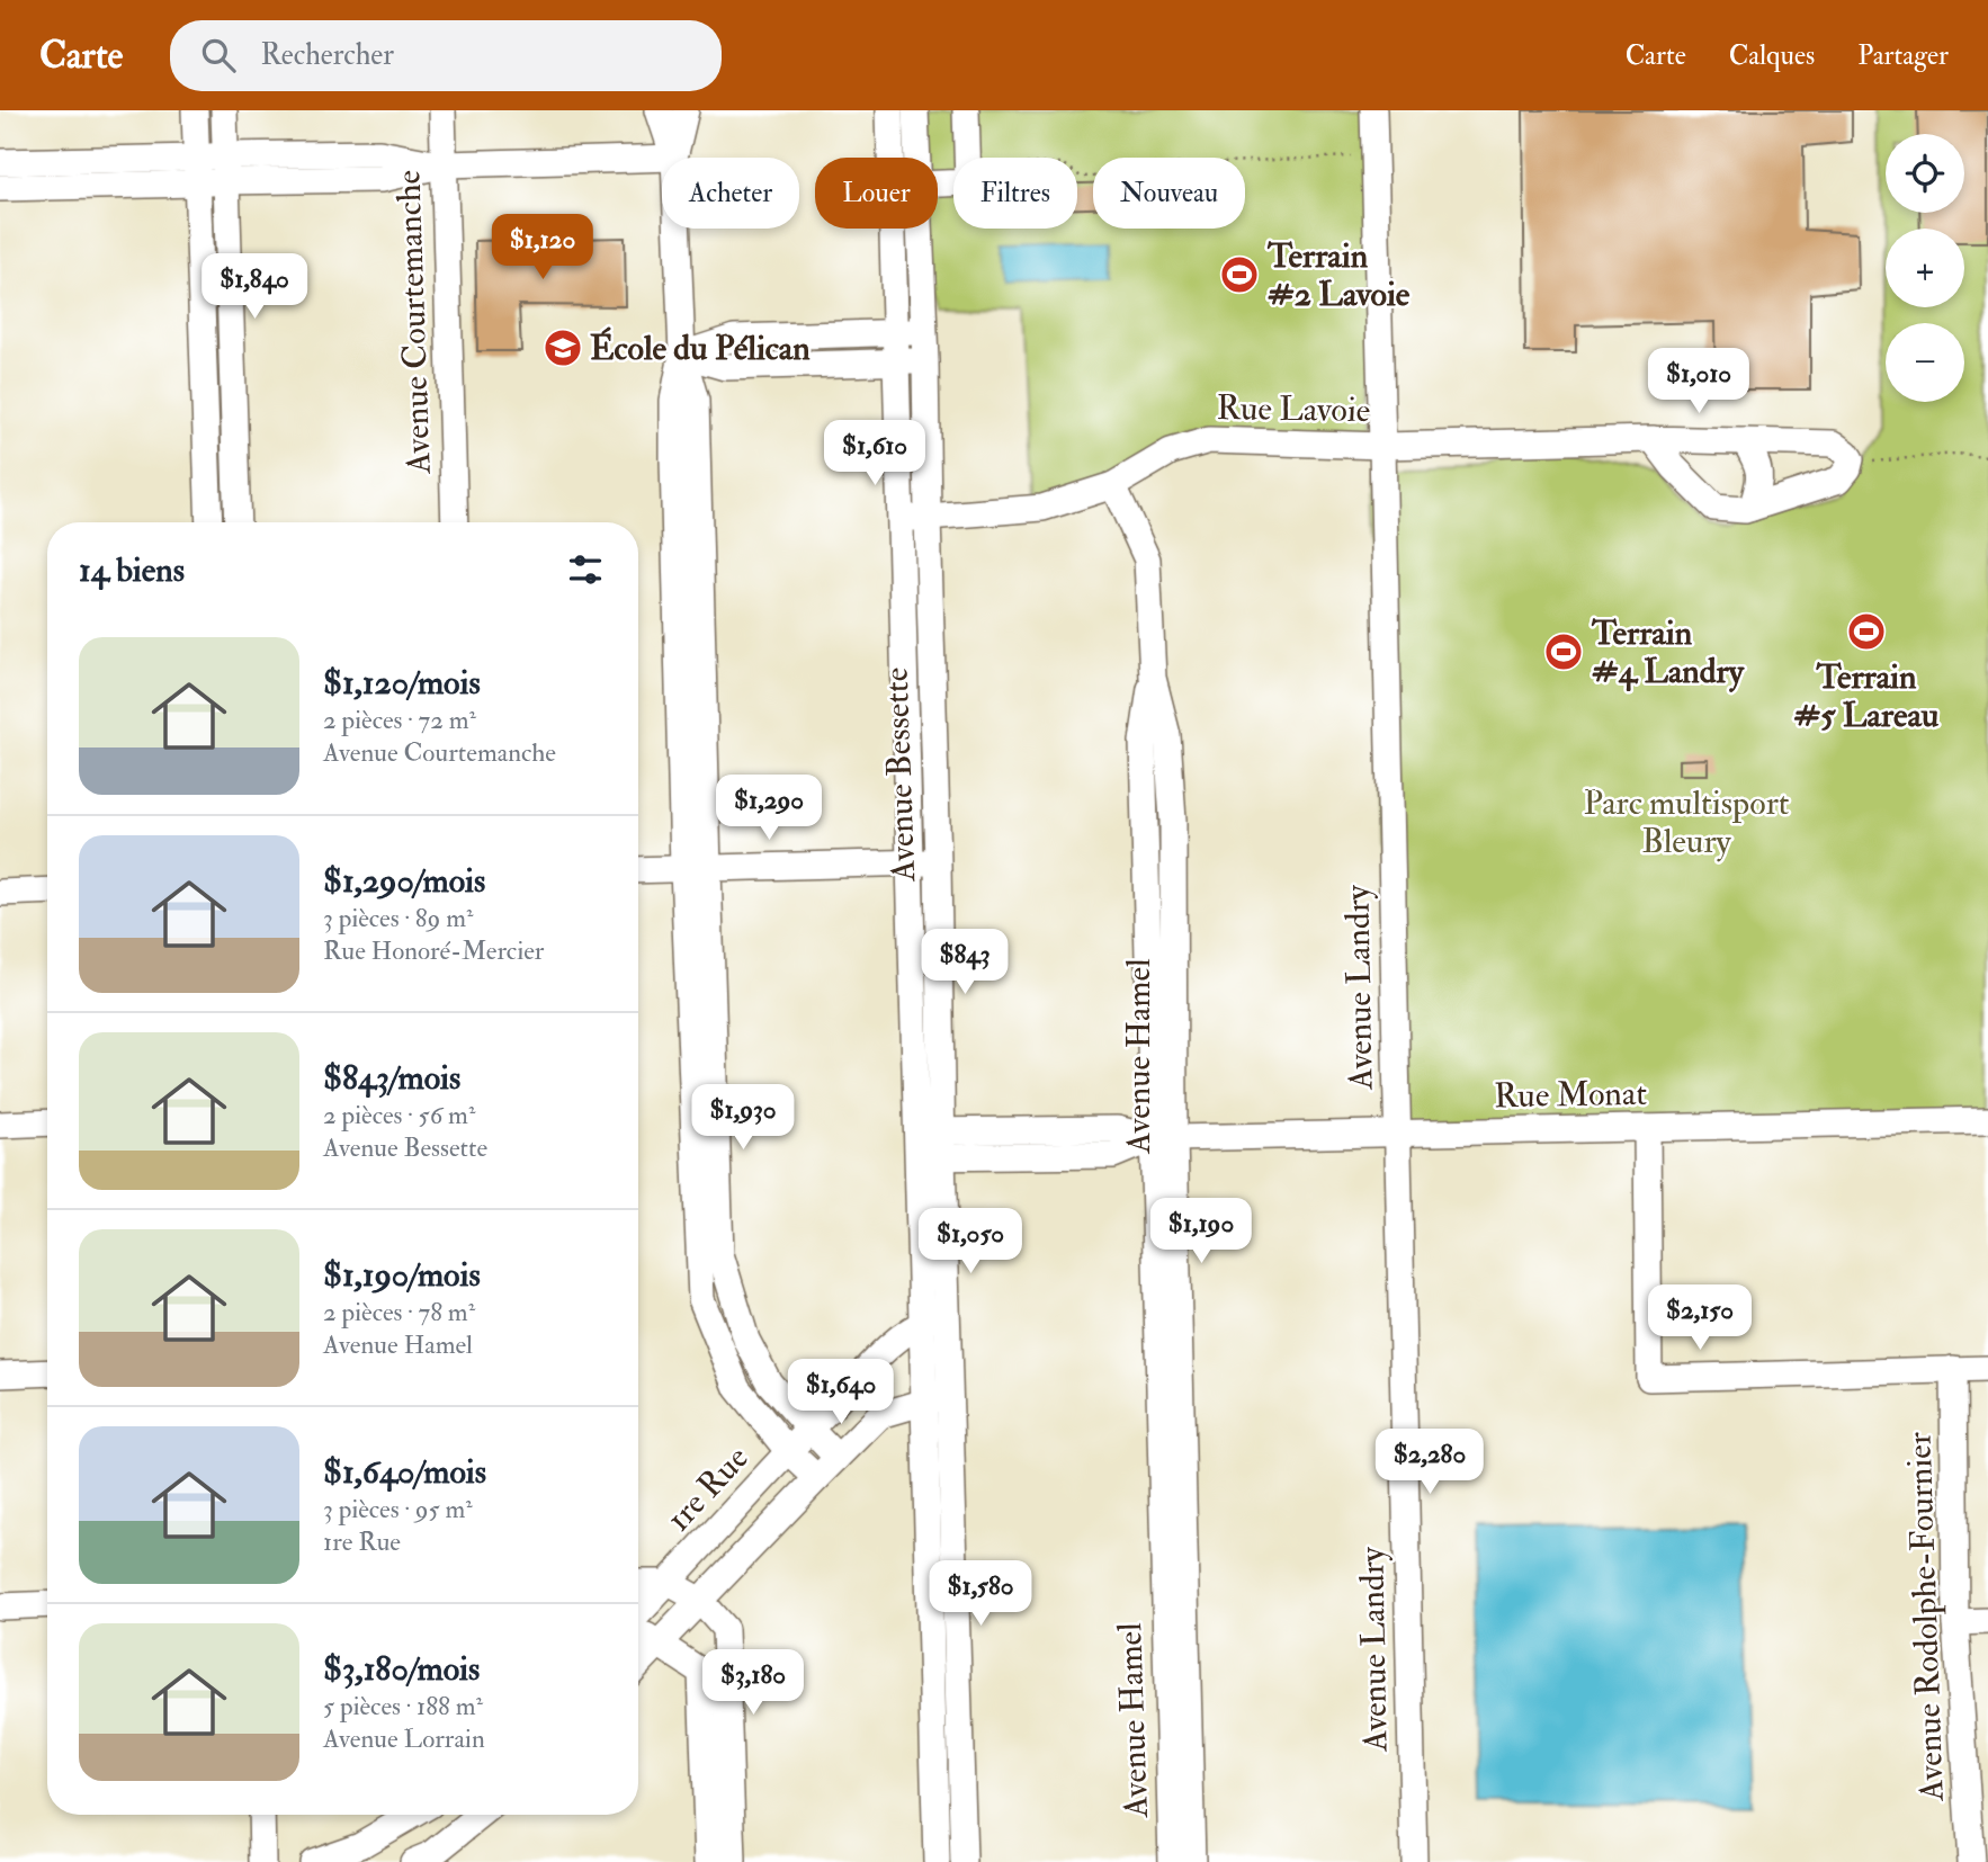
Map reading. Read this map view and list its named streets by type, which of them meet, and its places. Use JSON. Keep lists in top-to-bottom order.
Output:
{
  "streets": {
    "street": [
      "Avenue Courtemanche",
      "Rue Lavoie",
      "Avenue Bessette",
      "Avenue Landry",
      "Avenue Hamel",
      "Rue Monat",
      "1re Rue",
      "Avenue Rodolphe-Fournier"
    ]
  },
  "crossings": [
    ["Rue Lavoie", "Avenue Bessette"],
    ["Rue Lavoie", "Avenue Landry"],
    ["Rue Lavoie", "Avenue Hamel"],
    ["Avenue Bessette", "Rue Monat"],
    ["Avenue Bessette", "1re Rue"],
    ["Avenue Landry", "Rue Monat"],
    ["Avenue Hamel", "Rue Monat"]
  ],
  "parks": ["Parc multisport Bleury"],
  "places": {
    "sports": ["Terrain #2 Lavoie", "Terrain #5 Lareau", "Terrain #4 Landry"],
    "school or university": ["École du Pélican"]
  },
  "page": {
    "header": "Carte",
    "search": "Rechercher",
    "nav": ["Carte", "Calques", "Partager"],
    "map_buttons": ["+", "−"],
    "chip": [
      "Acheter",
      "Louer",
      "Filtres",
      "Nouveau"
    ],
    "price": [
      "$1,120",
      "$1,840",
      "$1,010",
      "$1,610",
      "$1,290",
      "$843",
      "$1,930",
      "$1,190",
      "$1,050",
      "$2,150",
      "$1,640",
      "$2,280",
      "$1,580",
      "$3,180"
    ],
    "heading": "14 biens",
    "list": [
      {
        "name": "$1,120/mois",
        "note": "2 pièces · 72 m² · Avenue Courtemanche"
      },
      {
        "name": "$1,290/mois",
        "note": "3 pièces · 89 m² · Rue Honoré-Mercier"
      },
      {
        "name": "$843/mois",
        "note": "2 pièces · 56 m² · Avenue Bessette"
      },
      {
        "name": "$1,190/mois",
        "note": "2 pièces · 78 m² · Avenue Hamel"
      },
      {
        "name": "$1,640/mois",
        "note": "3 pièces · 95 m² · 1re Rue"
      },
      {
        "name": "$3,180/mois",
        "note": "5 pièces · 188 m² · Avenue Lorrain"
      }
    ]
  }
}
